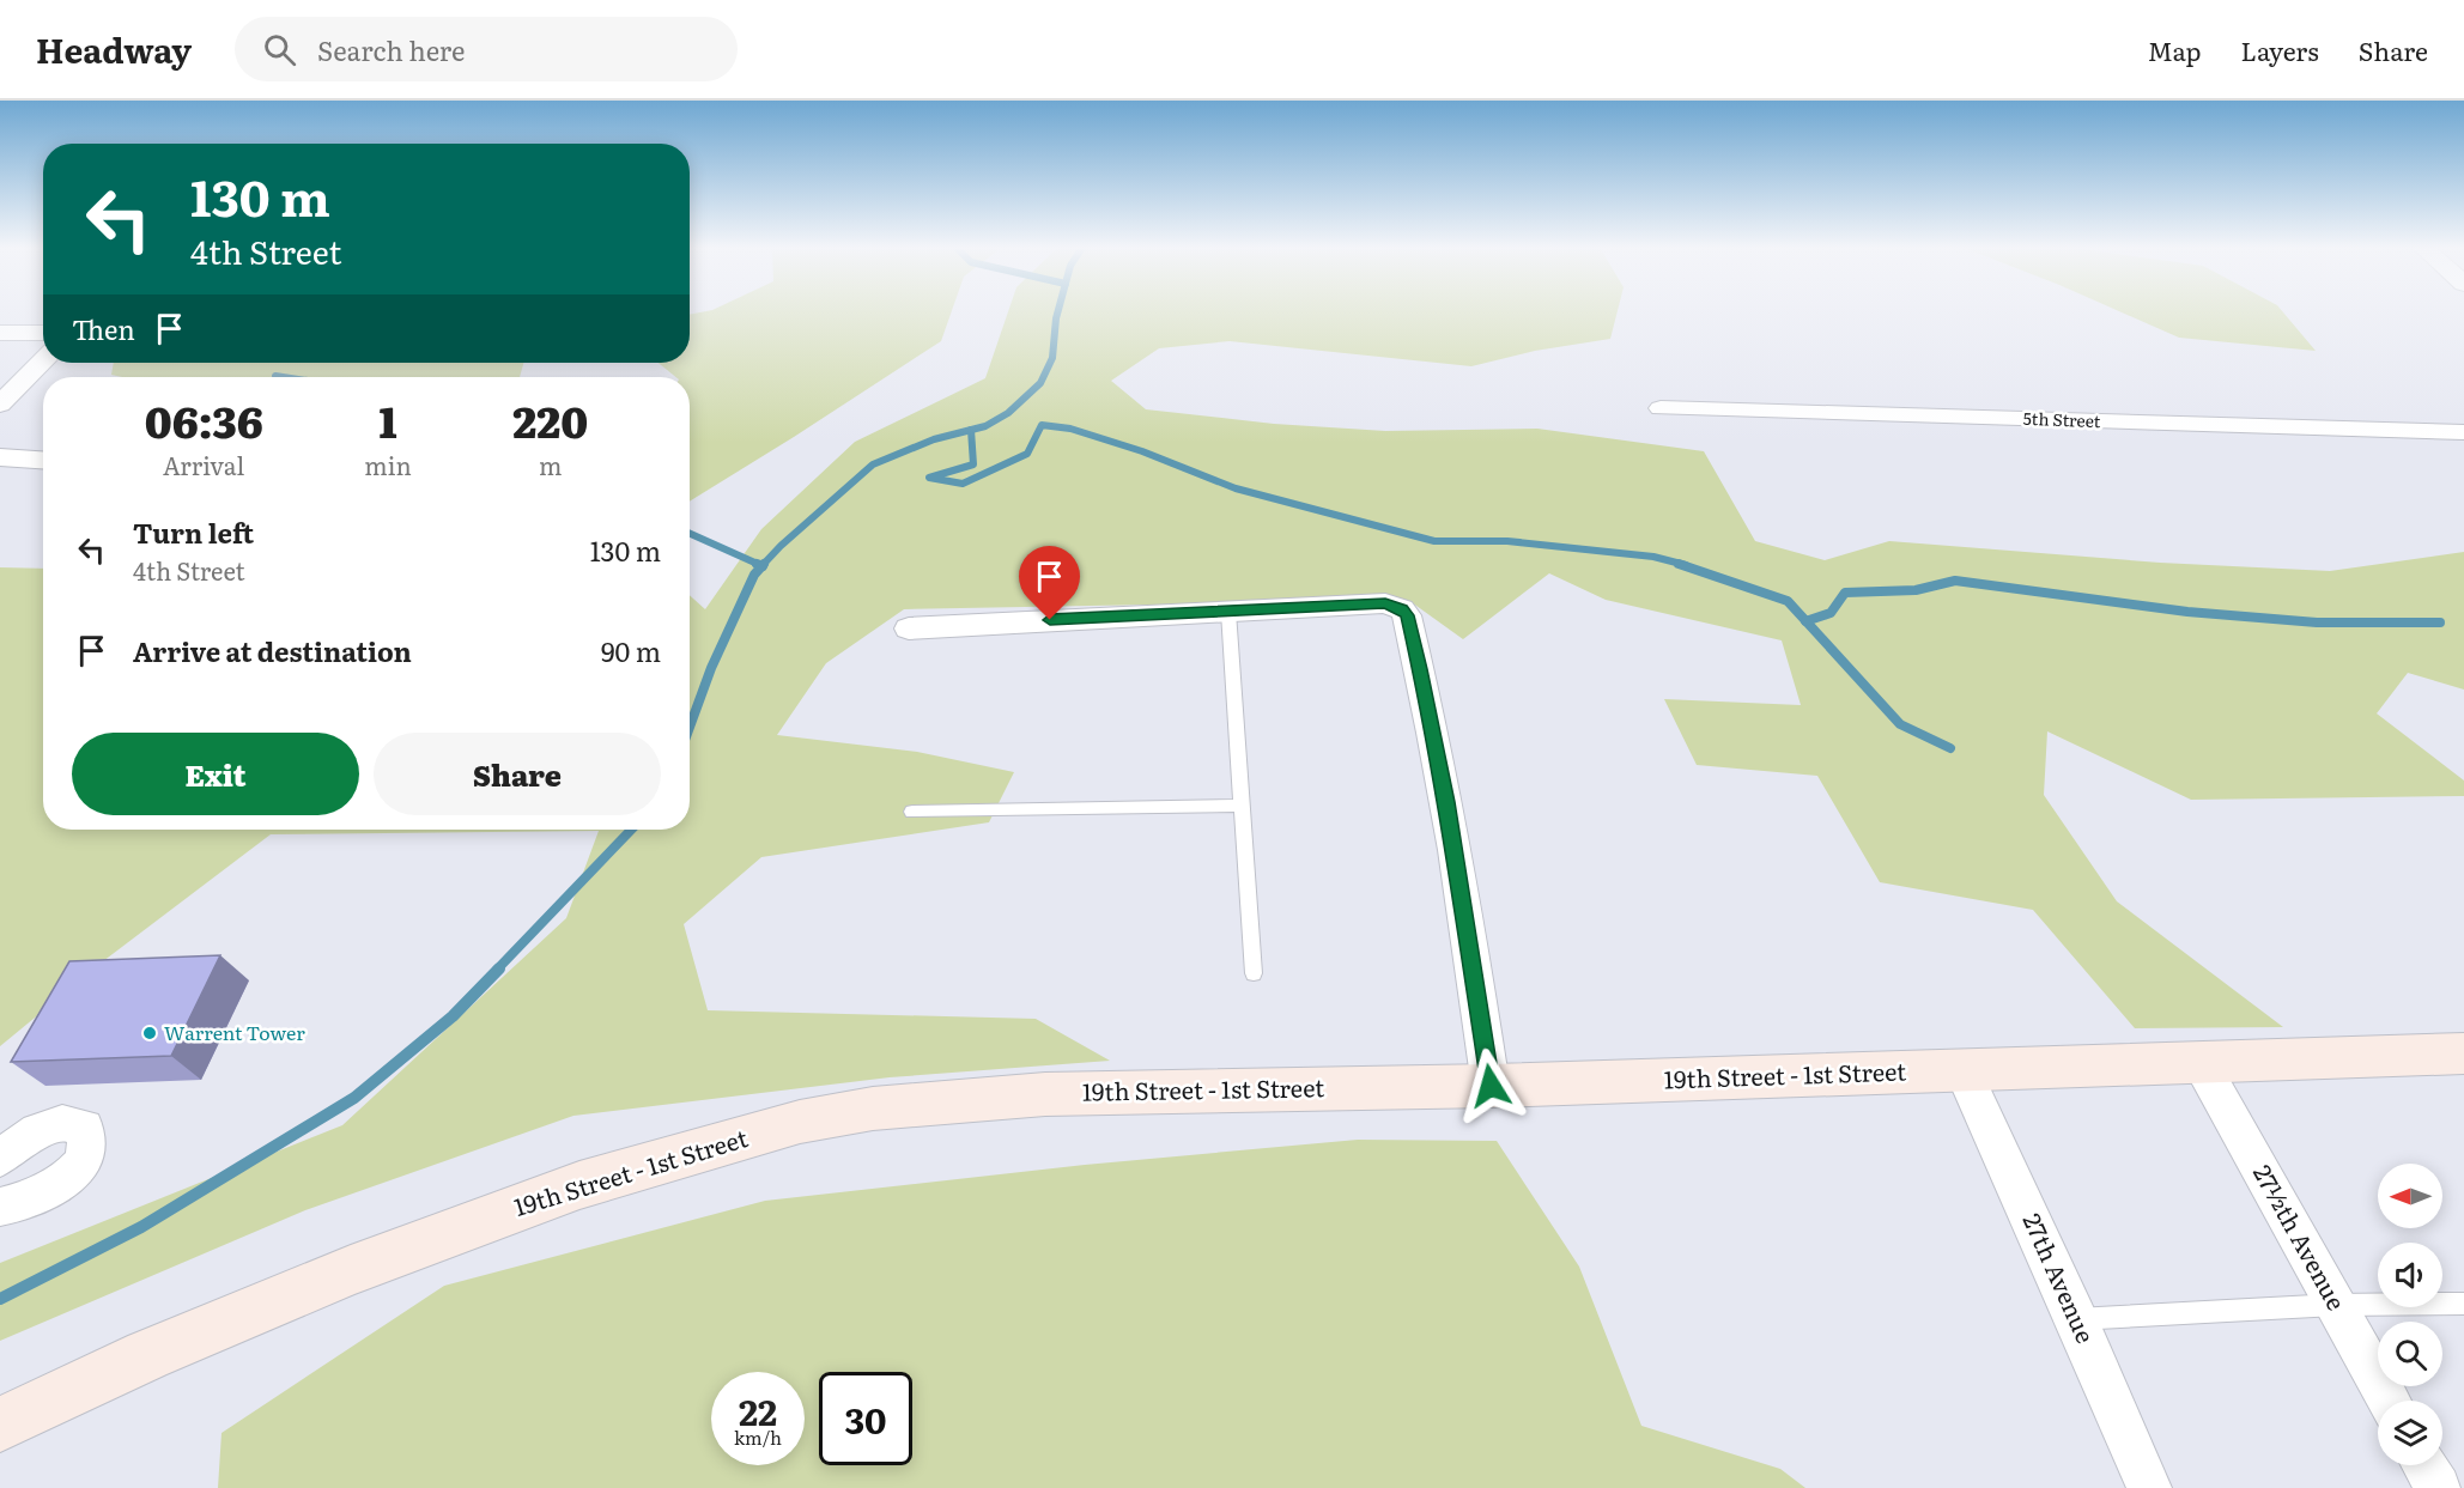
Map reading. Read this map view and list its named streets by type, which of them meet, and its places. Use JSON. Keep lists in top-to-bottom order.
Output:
{
  "streets": {
    "main road": ["19th Street - 1st Street"],
    "street": ["5th Street", "27½th Avenue", "27th Avenue"]
  },
  "crossings": [
    ["19th Street - 1st Street", "27½th Avenue"],
    ["19th Street - 1st Street", "27th Avenue"]
  ],
  "places": ["Warrent Tower"],
  "north": "left",
  "page": {
    "header": "Headway",
    "search": "Search here",
    "nav": ["Map", "Layers", "Share"],
    "turn": ["130 m", "4th Street"],
    "then": "Then",
    "eta": [
      "06:36",
      "Arrival",
      "1",
      "min",
      "220",
      "m"
    ],
    "list": [
      {
        "name": "Turn left",
        "note": "4th Street",
        "value": "130 m"
      },
      {
        "name": "Arrive at destination",
        "value": "90 m"
      }
    ],
    "buttons": ["Exit", "Share"],
    "speed": "22 km/h",
    "limit": "30"
  }
}
